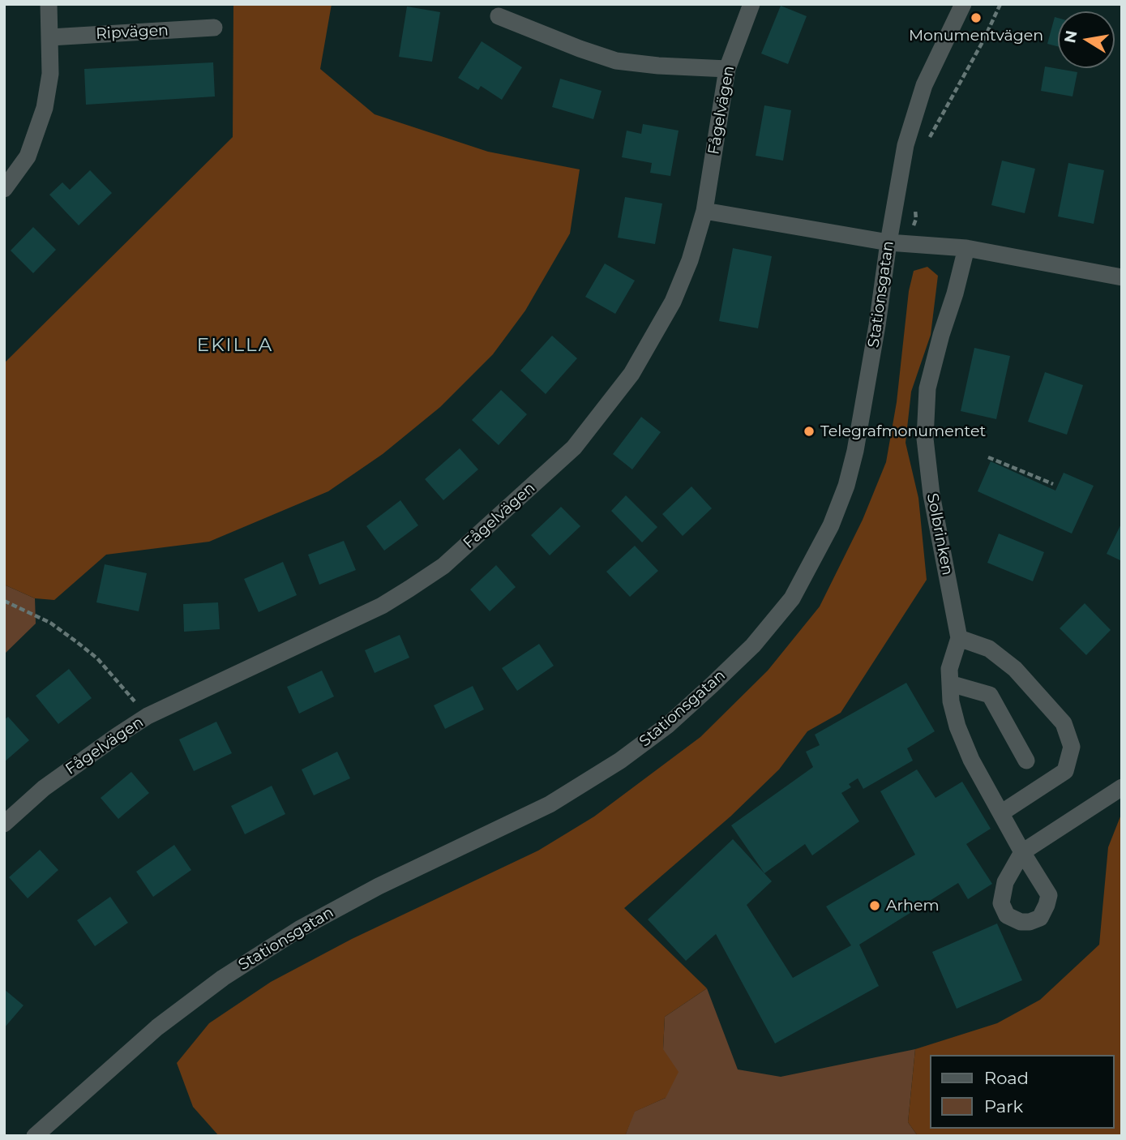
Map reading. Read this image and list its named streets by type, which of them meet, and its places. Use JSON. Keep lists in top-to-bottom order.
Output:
{
  "streets": {
    "street": [
      "Ripvägen",
      "Fågelvägen",
      "Stationsgatan",
      "Solbrinken"
    ]
  },
  "districts": ["EKILLA"],
  "places": ["Monumentvägen", "Telegrafmonumentet", "Arhem"],
  "legend": ["Road", "Park"],
  "north": "left"
}
